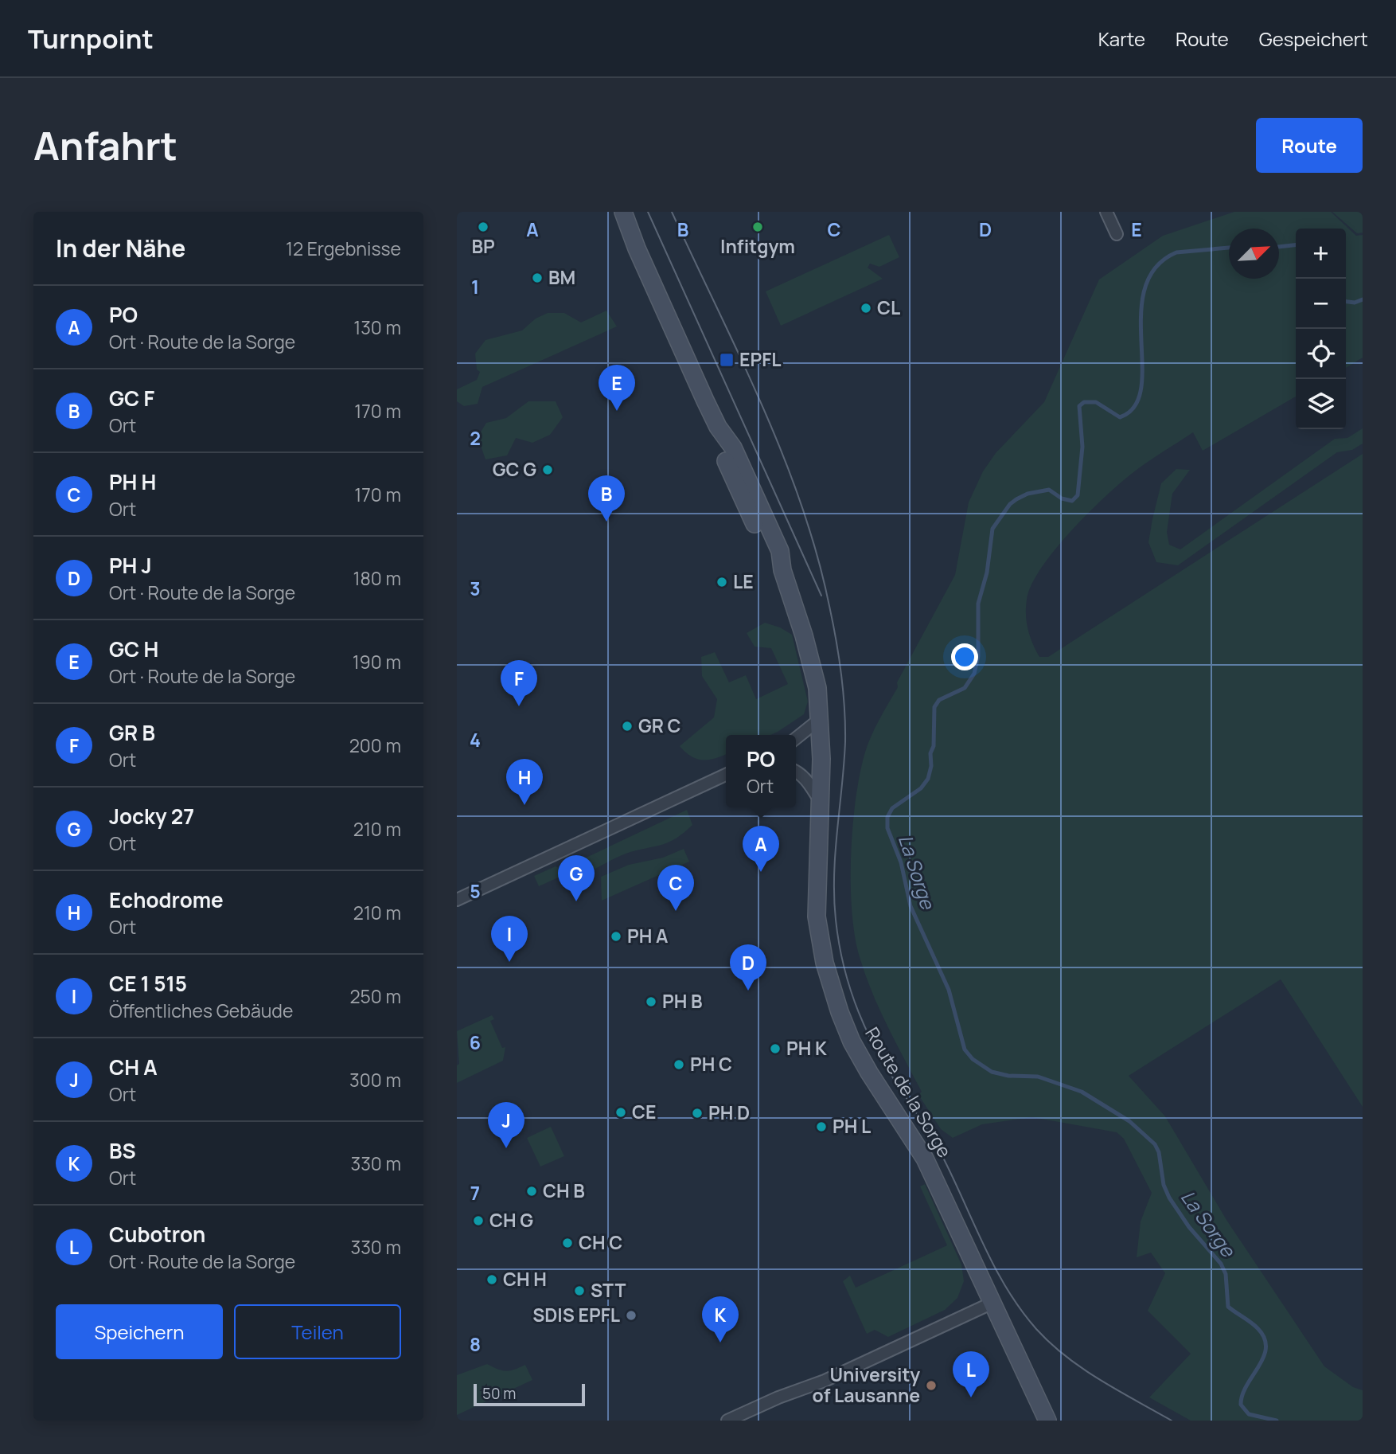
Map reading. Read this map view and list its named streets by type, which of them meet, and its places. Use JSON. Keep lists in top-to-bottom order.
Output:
{
  "streets": {
    "street": ["Route de la Sorge"]
  },
  "water": ["La Sorge"],
  "places": {
    "other": [
      "BP",
      "Infitgym",
      "BM",
      "CL",
      "GC G",
      "LE",
      "GR C",
      "PH A",
      "PH B",
      "PH K",
      "PH C",
      "CE",
      "PH D",
      "PH L",
      "CH B",
      "CH G",
      "CH C",
      "CH H",
      "STT",
      "SDIS EPFL",
      "University of Lausanne"
    ],
    "transit": ["EPFL"]
  },
  "scale_bar": "50 m",
  "north": "top right",
  "page": {
    "header": "Turnpoint",
    "nav": ["Karte", "Route", "Gespeichert"],
    "buttons": [
      "Route",
      ["Speichern", "Teilen"]
    ],
    "title": "Anfahrt",
    "heading": ["In der Nähe", "12 Ergebnisse"],
    "map_buttons": ["+", "−"],
    "list": [
      {
        "mark": "A",
        "name": "PO",
        "note": "Ort · Route de la Sorge",
        "value": "130 m"
      },
      {
        "mark": "B",
        "name": "GC F",
        "note": "Ort",
        "value": "170 m"
      },
      {
        "mark": "C",
        "name": "PH H",
        "note": "Ort",
        "value": "170 m"
      },
      {
        "mark": "D",
        "name": "PH J",
        "note": "Ort · Route de la Sorge",
        "value": "180 m"
      },
      {
        "mark": "E",
        "name": "GC H",
        "note": "Ort · Route de la Sorge",
        "value": "190 m"
      },
      {
        "mark": "F",
        "name": "GR B",
        "note": "Ort",
        "value": "200 m"
      },
      {
        "mark": "G",
        "name": "Jocky 27",
        "note": "Ort",
        "value": "210 m"
      },
      {
        "mark": "H",
        "name": "Echodrome",
        "note": "Ort",
        "value": "210 m"
      },
      {
        "mark": "I",
        "name": "CE 1 515",
        "note": "Öffentliches Gebäude",
        "value": "250 m"
      },
      {
        "mark": "J",
        "name": "CH A",
        "note": "Ort",
        "value": "300 m"
      },
      {
        "mark": "K",
        "name": "BS",
        "note": "Ort",
        "value": "330 m"
      },
      {
        "mark": "L",
        "name": "Cubotron",
        "note": "Ort · Route de la Sorge",
        "value": "330 m"
      }
    ],
    "pins": [
      "E",
      "B",
      "F",
      "H",
      "A",
      "G",
      "C",
      "I",
      "D",
      "J",
      "K",
      "L"
    ],
    "popup": ["PO", "Ort"],
    "scale": "50 m"
  },
  "grid": {
    "columns": [
      "A",
      "B",
      "C",
      "D",
      "E"
    ],
    "rows": [
      "1",
      "2",
      "3",
      "4",
      "5",
      "6",
      "7",
      "8"
    ]
  }
}
